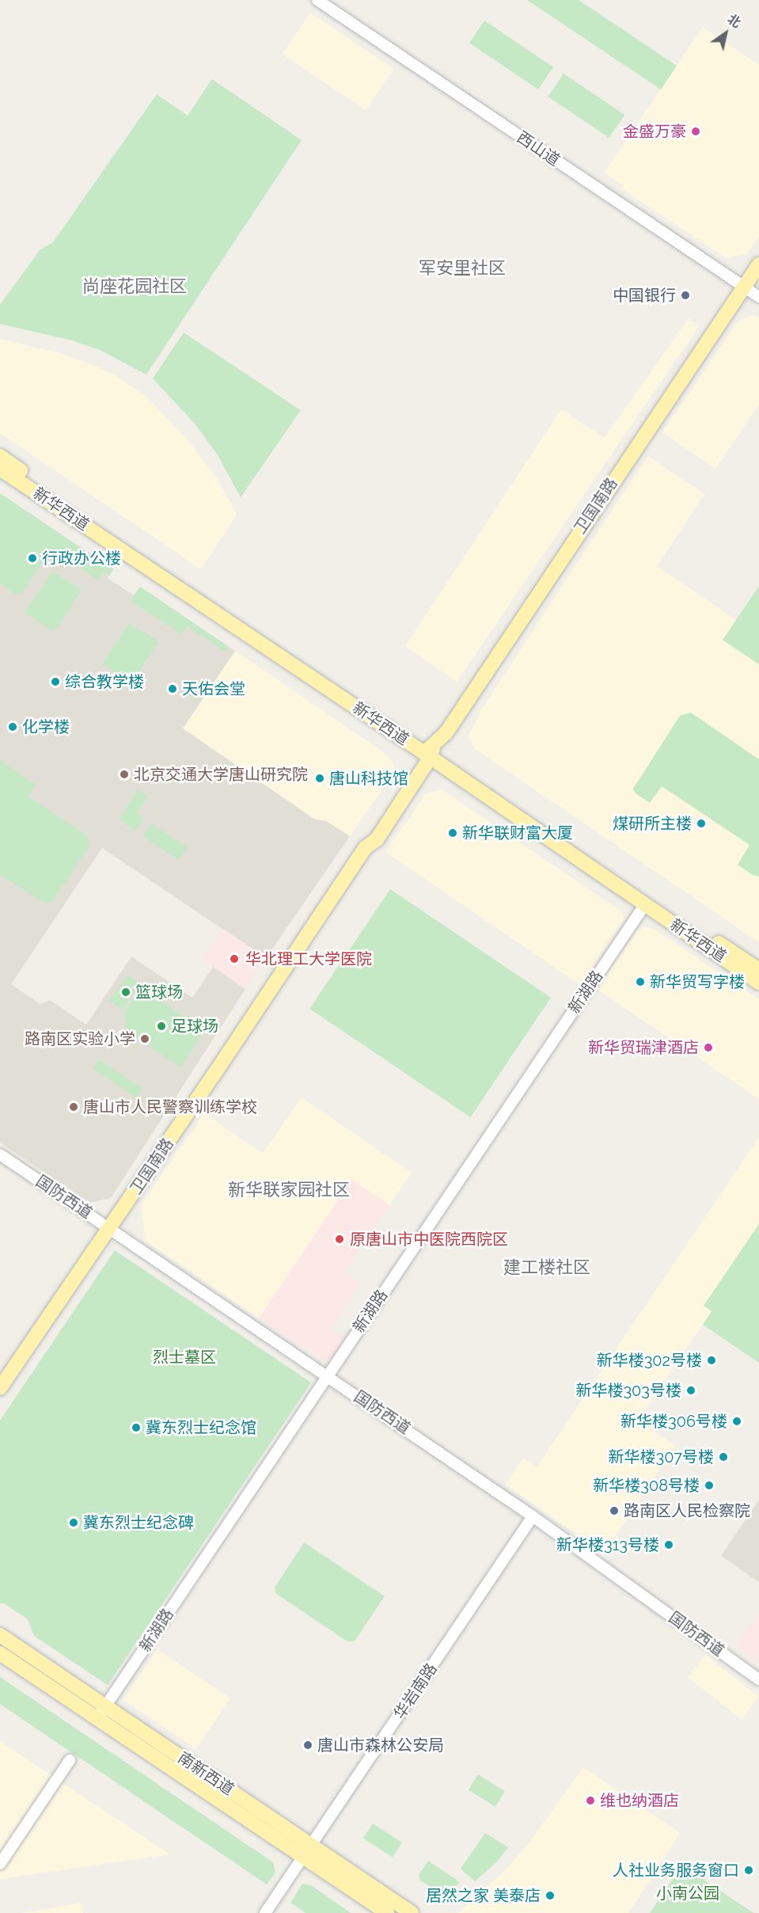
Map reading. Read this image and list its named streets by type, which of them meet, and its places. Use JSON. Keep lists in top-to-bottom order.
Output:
{
  "streets": {
    "main road": ["卫国南路", "新华西道", "南新西道"],
    "street": [
      "西山道",
      "新湖路",
      "国防西道",
      "华岩南路"
    ]
  },
  "crossings": [
    ["西山道", "卫国南路"],
    ["卫国南路", "新华西道"],
    ["卫国南路", "国防西道"],
    ["新华西道", "新湖路"],
    ["新湖路", "国防西道"],
    ["新湖路", "南新西道"],
    ["国防西道", "华岩南路"],
    ["华岩南路", "南新西道"]
  ],
  "districts": [
    "军安里社区",
    "尚座花园社区",
    "新华联家园社区",
    "建工楼社区"
  ],
  "parks": ["烈士墓区", "小南公园"],
  "places": [
    "金盛万豪",
    "中国银行",
    "行政办公楼",
    "综合教学楼",
    "天佑会堂",
    "化学楼",
    "北京交通大学唐山研究院",
    "唐山科技馆",
    "煤研所主楼",
    "新华联财富大厦",
    "华北理工大学医院",
    "新华贸写字楼",
    "篮球场",
    "足球场",
    "路南区实验小学",
    "新华贸瑞津酒店",
    "唐山市人民警察训练学校",
    "原唐山市中医院西院区",
    "新华楼302号楼",
    "新华楼303号楼",
    "新华楼306号楼",
    "冀东烈士纪念馆",
    "新华楼307号楼",
    "新华楼308号楼",
    "路南区人民检察院",
    "冀东烈士纪念碑",
    "新华楼313号楼",
    "唐山市森林公安局",
    "维也纳酒店",
    "人社业务服务窗口",
    "居然之家 美泰店"
  ],
  "north": "top right"
}
